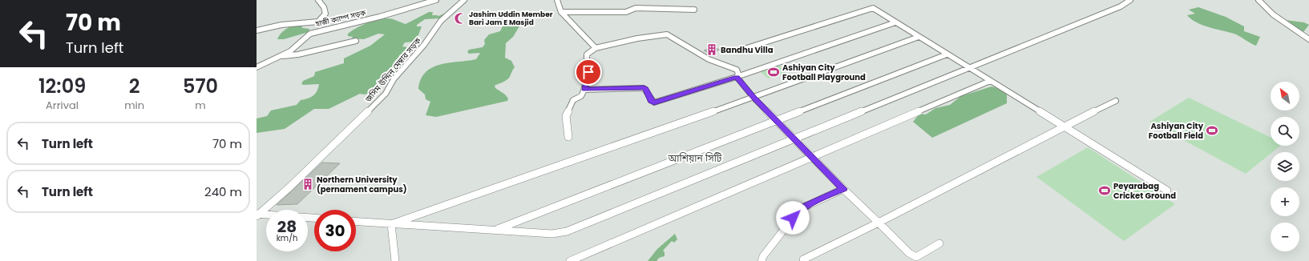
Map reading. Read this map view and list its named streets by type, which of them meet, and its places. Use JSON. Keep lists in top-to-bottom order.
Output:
{
  "streets": {
    "street": ["হাজী ক্যাম্প সড়ক", "জসিম উদ্দিন মেম্বার সড়ক"]
  },
  "districts": ["আশিয়ান সিটি"],
  "places": {
    "mosque": ["Jashim Uddin Member Bari Jam E Masjid"],
    "building": ["Bandhu Villa", "Northern University (pernament campus)"],
    "sports": ["Ashiyan City Football Playground", "Ashiyan City Football Field", "Peyarabag Cricket Ground"]
  },
  "north": "top left",
  "page": {
    "turn": ["70 m", "Turn left"],
    "eta": [
      "12:09",
      "Arrival",
      "2",
      "min",
      "570",
      "m"
    ],
    "map_buttons": ["+", "−"],
    "list": [
      {
        "name": "Turn left",
        "value": "70 m"
      },
      {
        "name": "Turn left",
        "value": "240 m"
      }
    ],
    "speed": "28 km/h",
    "limit": "30"
  }
}
